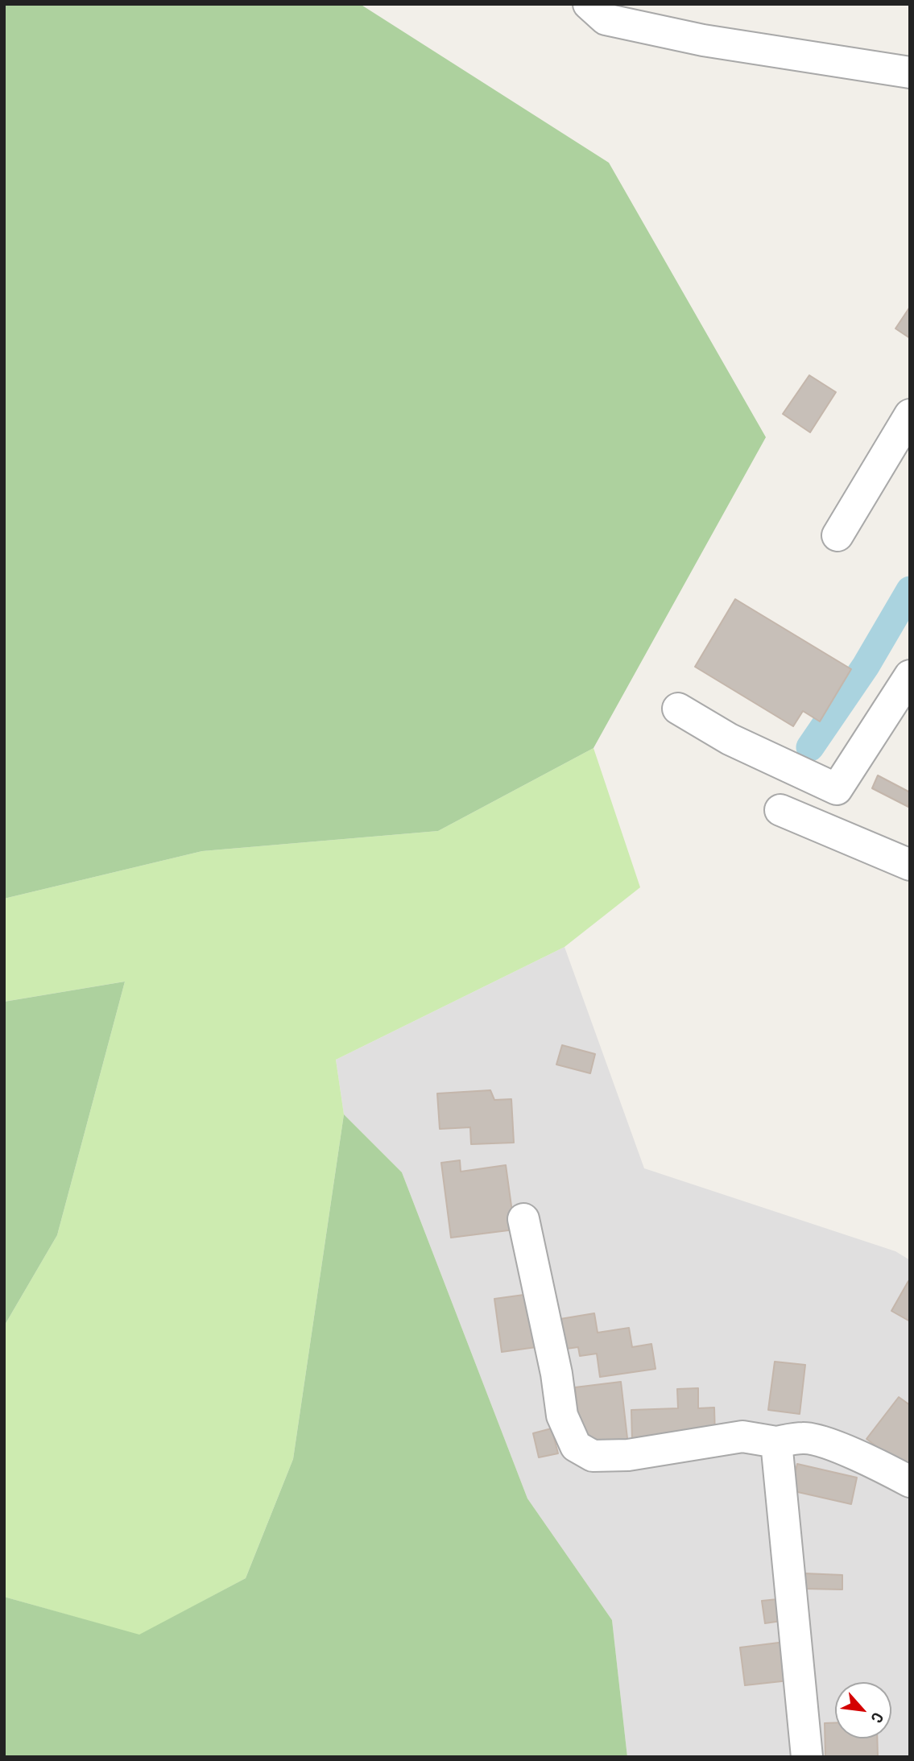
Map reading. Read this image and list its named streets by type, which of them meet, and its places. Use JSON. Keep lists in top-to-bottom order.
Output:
{
  "north": "bottom right"
}
